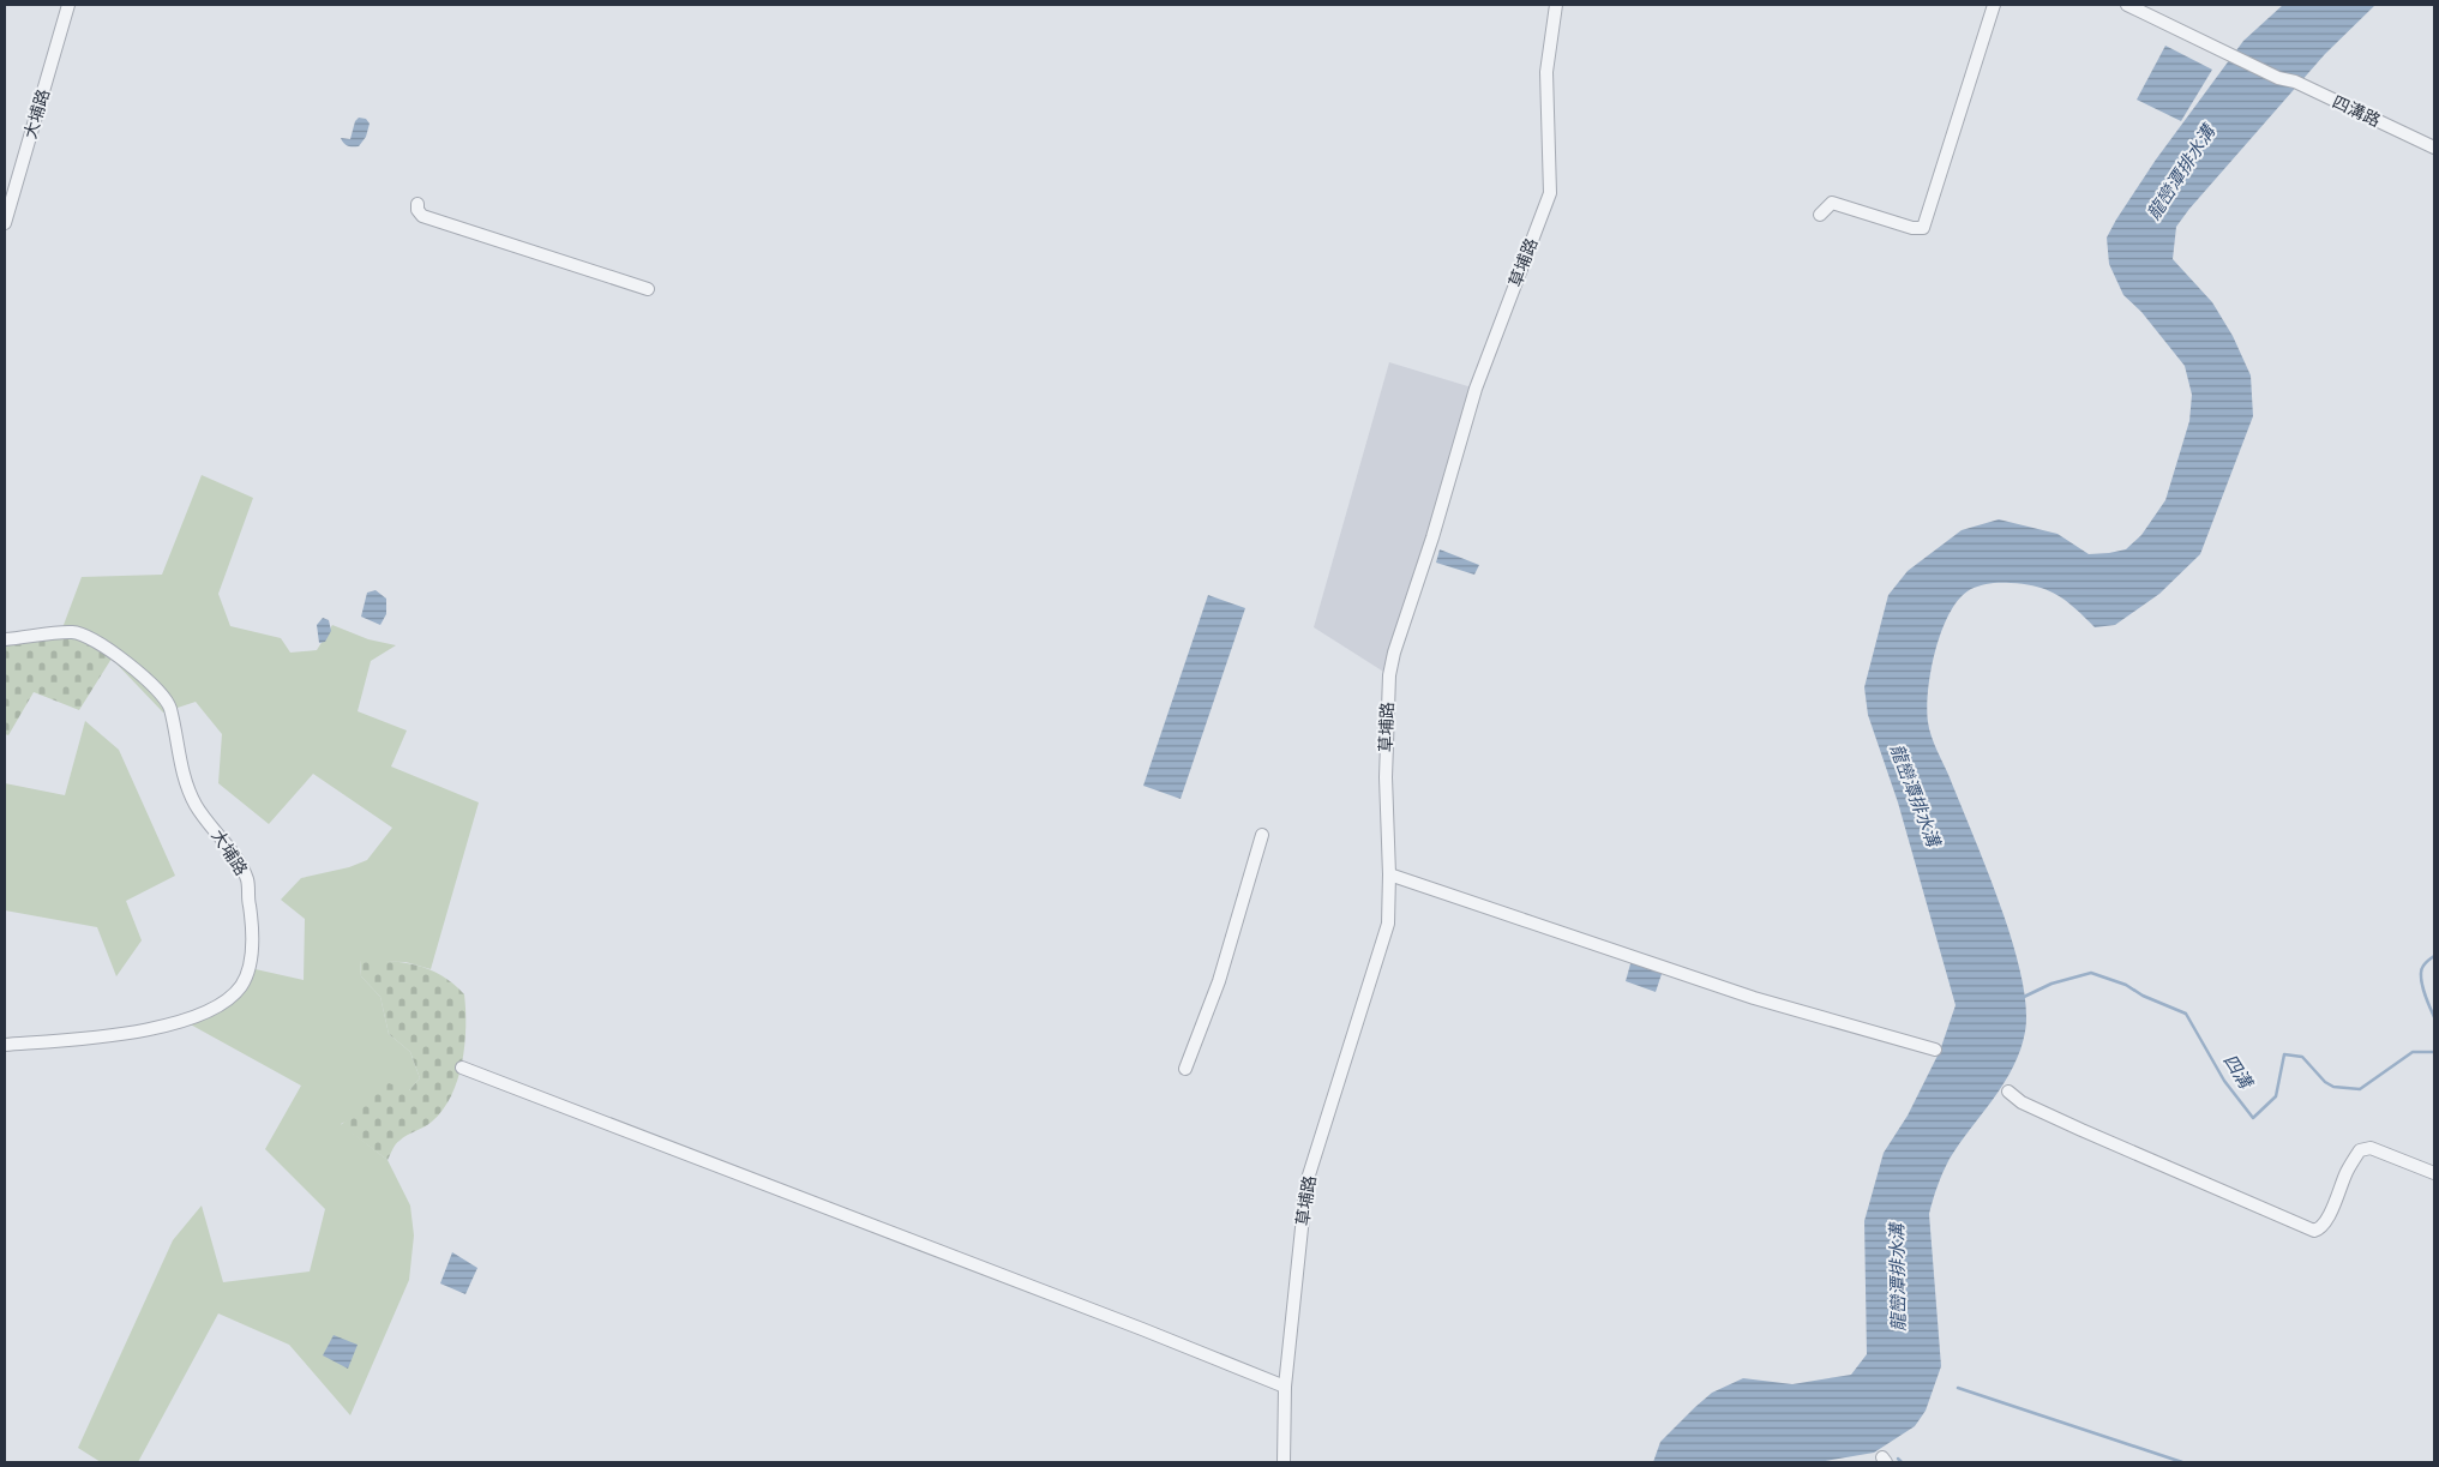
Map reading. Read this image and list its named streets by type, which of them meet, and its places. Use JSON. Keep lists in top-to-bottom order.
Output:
{
  "streets": {
    "street": ["四溝路", "大埔路", "草埔路"]
  },
  "water": ["龍巒潭排水溝", "四溝"]
}
